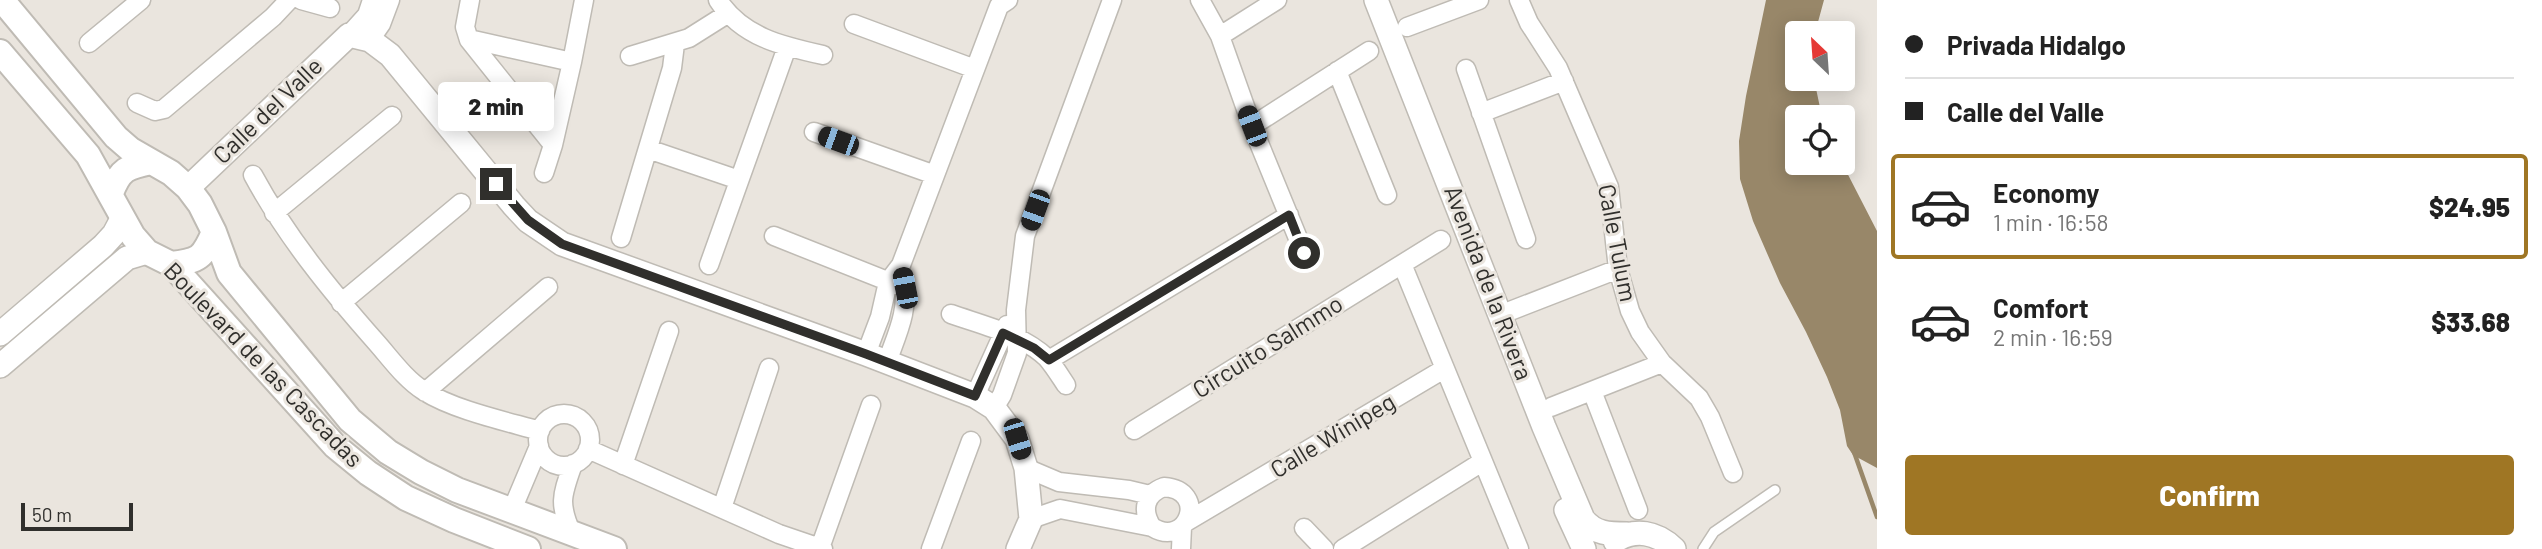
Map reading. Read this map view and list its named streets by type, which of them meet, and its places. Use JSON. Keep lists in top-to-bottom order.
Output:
{
  "streets": {
    "main road": ["Boulevard de las Cascadas"],
    "street": [
      "Calle del Valle",
      "Calle Tulum",
      "Avenida de la Rivera",
      "Circuito Salmmo",
      "Calle Winipeg"
    ]
  },
  "crossings": [
    ["Calle del Valle", "Boulevard de las Cascadas"]
  ],
  "scale_bar": "50 m",
  "north": "top left",
  "page": {
    "banner": ["Privada Hidalgo", "Calle del Valle"],
    "bubble": "2 min",
    "list": [
      {
        "name": "Economy",
        "note": "1 min · 16:58",
        "value": "$24.95"
      },
      {
        "name": "Comfort",
        "note": "2 min · 16:59",
        "value": "$33.68"
      }
    ],
    "buttons": "Confirm",
    "scale": "50 m"
  }
}
